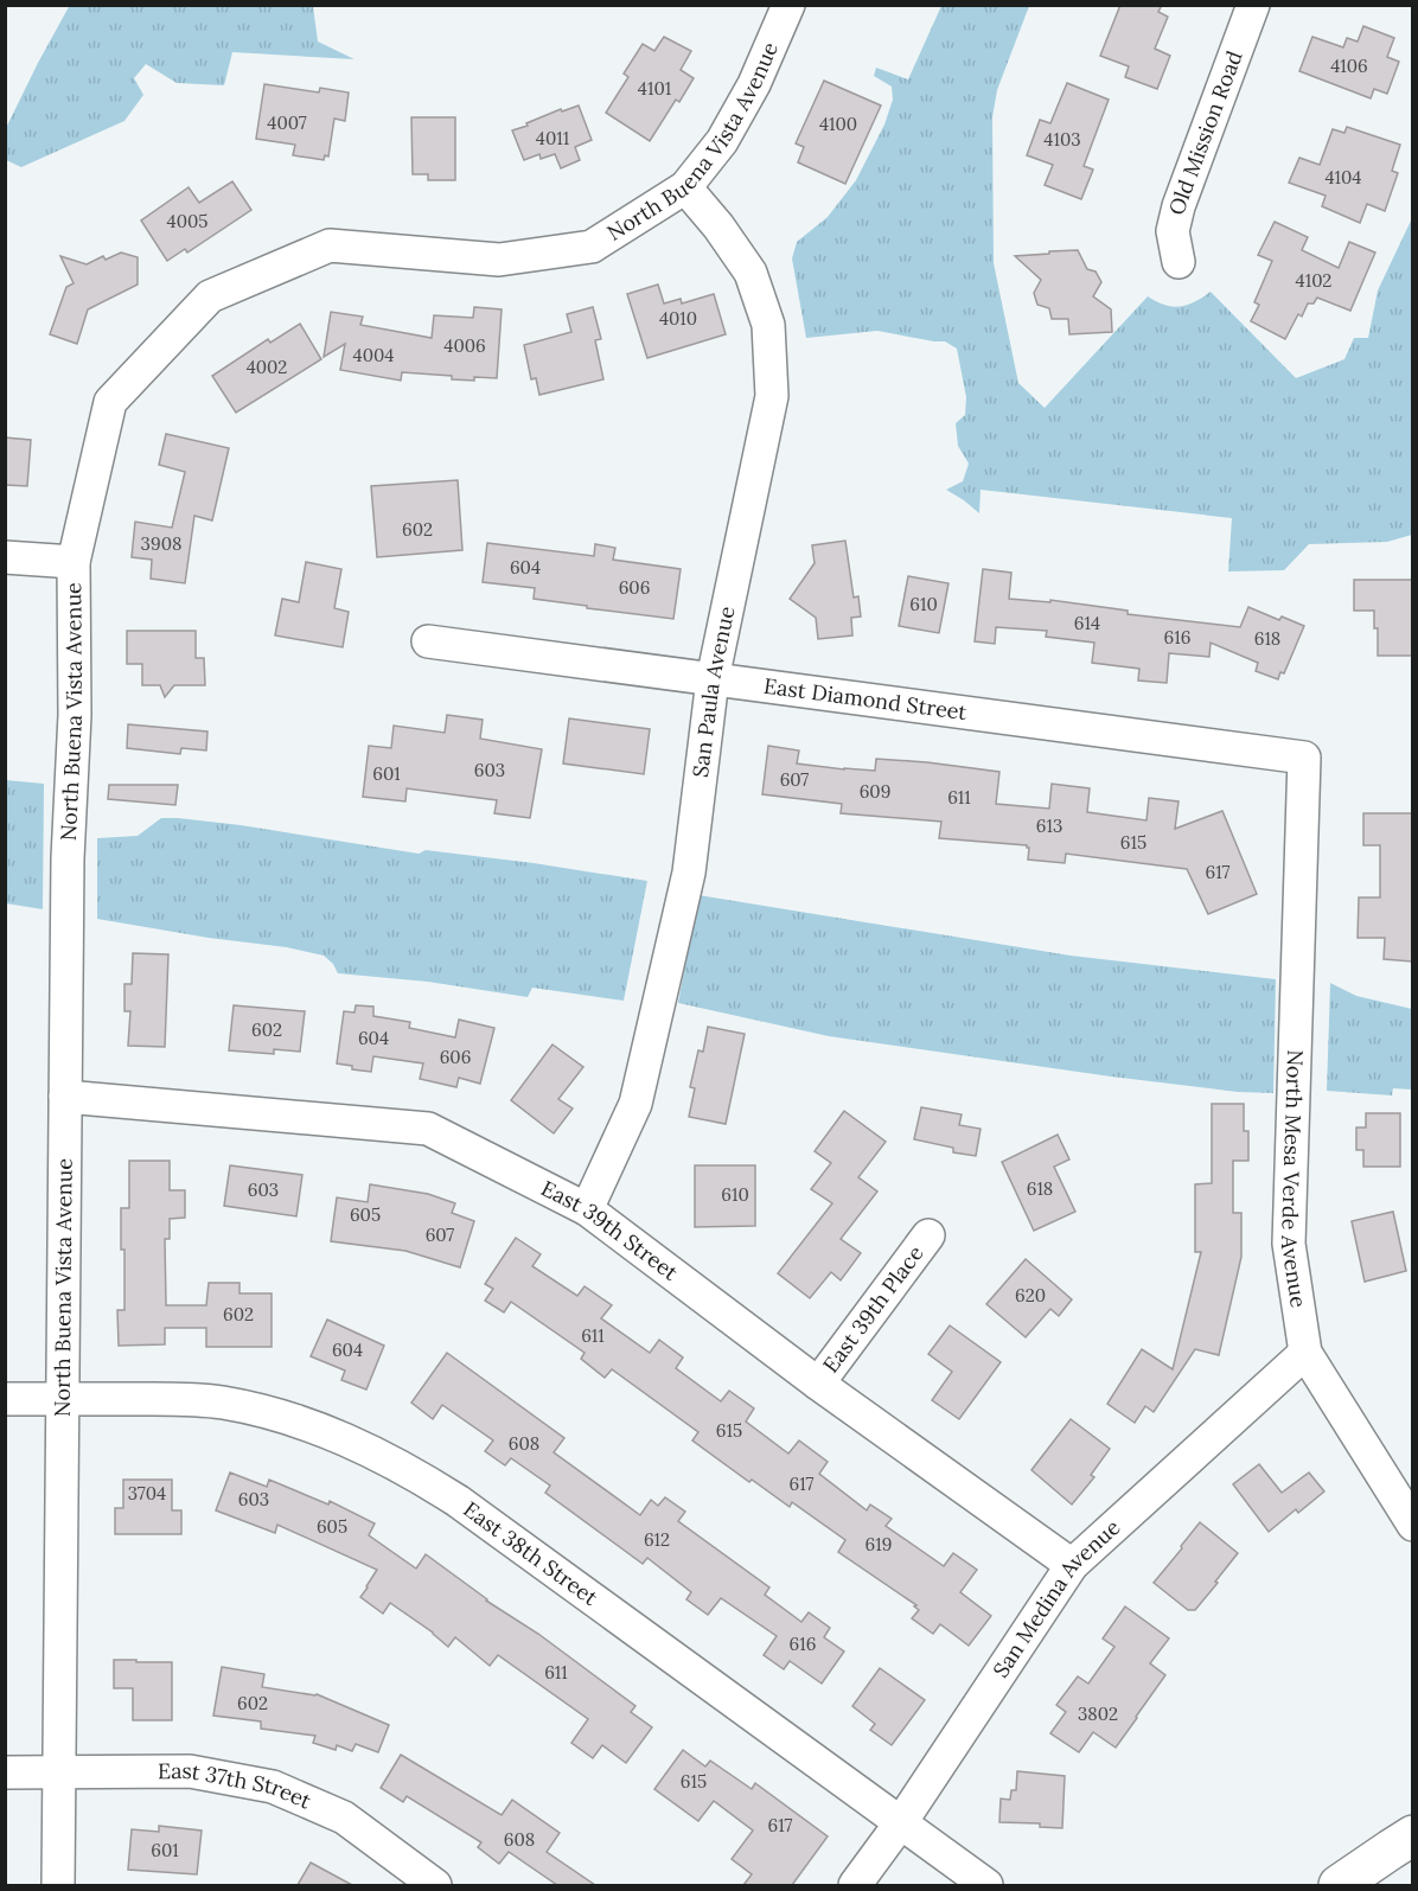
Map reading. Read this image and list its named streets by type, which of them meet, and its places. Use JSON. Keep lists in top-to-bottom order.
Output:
{
  "streets": {
    "street": [
      "Old Mission Road",
      "North Buena Vista Avenue",
      "San Paula Avenue",
      "East Diamond Street",
      "North Mesa Verde Avenue",
      "East 39th Street",
      "East 39th Place",
      "East 38th Street",
      "San Medina Avenue",
      "East 37th Street"
    ]
  },
  "crossings": [
    ["North Buena Vista Avenue", "San Paula Avenue"],
    ["North Buena Vista Avenue", "East 39th Street"],
    ["North Buena Vista Avenue", "East 38th Street"],
    ["North Buena Vista Avenue", "East 37th Street"],
    ["San Paula Avenue", "East Diamond Street"],
    ["San Paula Avenue", "East 39th Street"],
    ["East Diamond Street", "North Mesa Verde Avenue"],
    ["North Mesa Verde Avenue", "San Medina Avenue"],
    ["East 39th Street", "East 39th Place"],
    ["East 39th Street", "San Medina Avenue"],
    ["East 38th Street", "San Medina Avenue"]
  ],
  "house_numbers": [
    "4106",
    "4101",
    "4007",
    "4100",
    "4011",
    "4103",
    "4104",
    "4005",
    "4102",
    "4010",
    "4006",
    "4004",
    "4002",
    "602",
    "3908",
    "604",
    "606",
    "610",
    "614",
    "616",
    "618",
    "603",
    "601",
    "607",
    "609",
    "611",
    "613",
    "615",
    "617",
    "602",
    "604",
    "606",
    "618",
    "603",
    "610",
    "605",
    "607",
    "620",
    "602",
    "611",
    "604",
    "615",
    "608",
    "617",
    "3704",
    "603",
    "605",
    "612",
    "619",
    "616",
    "611",
    "602",
    "3802",
    "615",
    "617",
    "608",
    "601"
  ]
}
